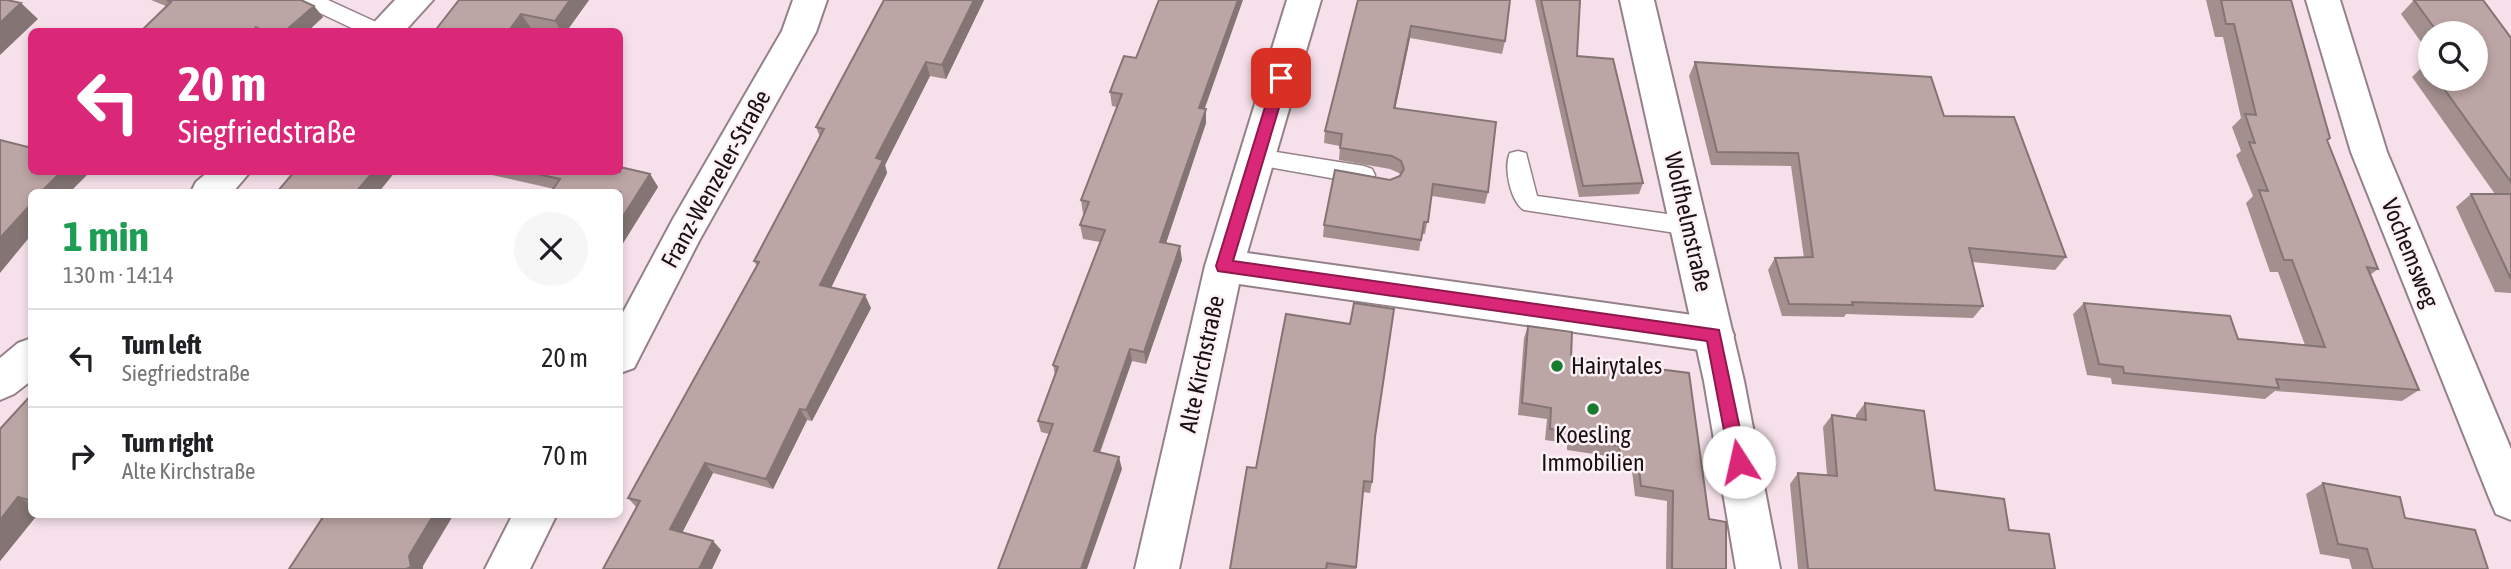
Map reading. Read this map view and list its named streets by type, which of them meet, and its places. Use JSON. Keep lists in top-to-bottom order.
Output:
{
  "streets": {
    "street": [
      "Franz-Wenzeler-Straße",
      "Wolfhelmstraße",
      "Vochemsweg",
      "Alte Kirchstraße"
    ]
  },
  "places": ["Hairytales", "Koesling Immobilien"],
  "page": {
    "turn": ["20 m", "Siegfriedstraße"],
    "heading": ["1 min", "130 m · 14:14"],
    "list": [
      {
        "name": "Turn left",
        "note": "Siegfriedstraße",
        "value": "20 m"
      },
      {
        "name": "Turn right",
        "note": "Alte Kirchstraße",
        "value": "70 m"
      }
    ]
  }
}
